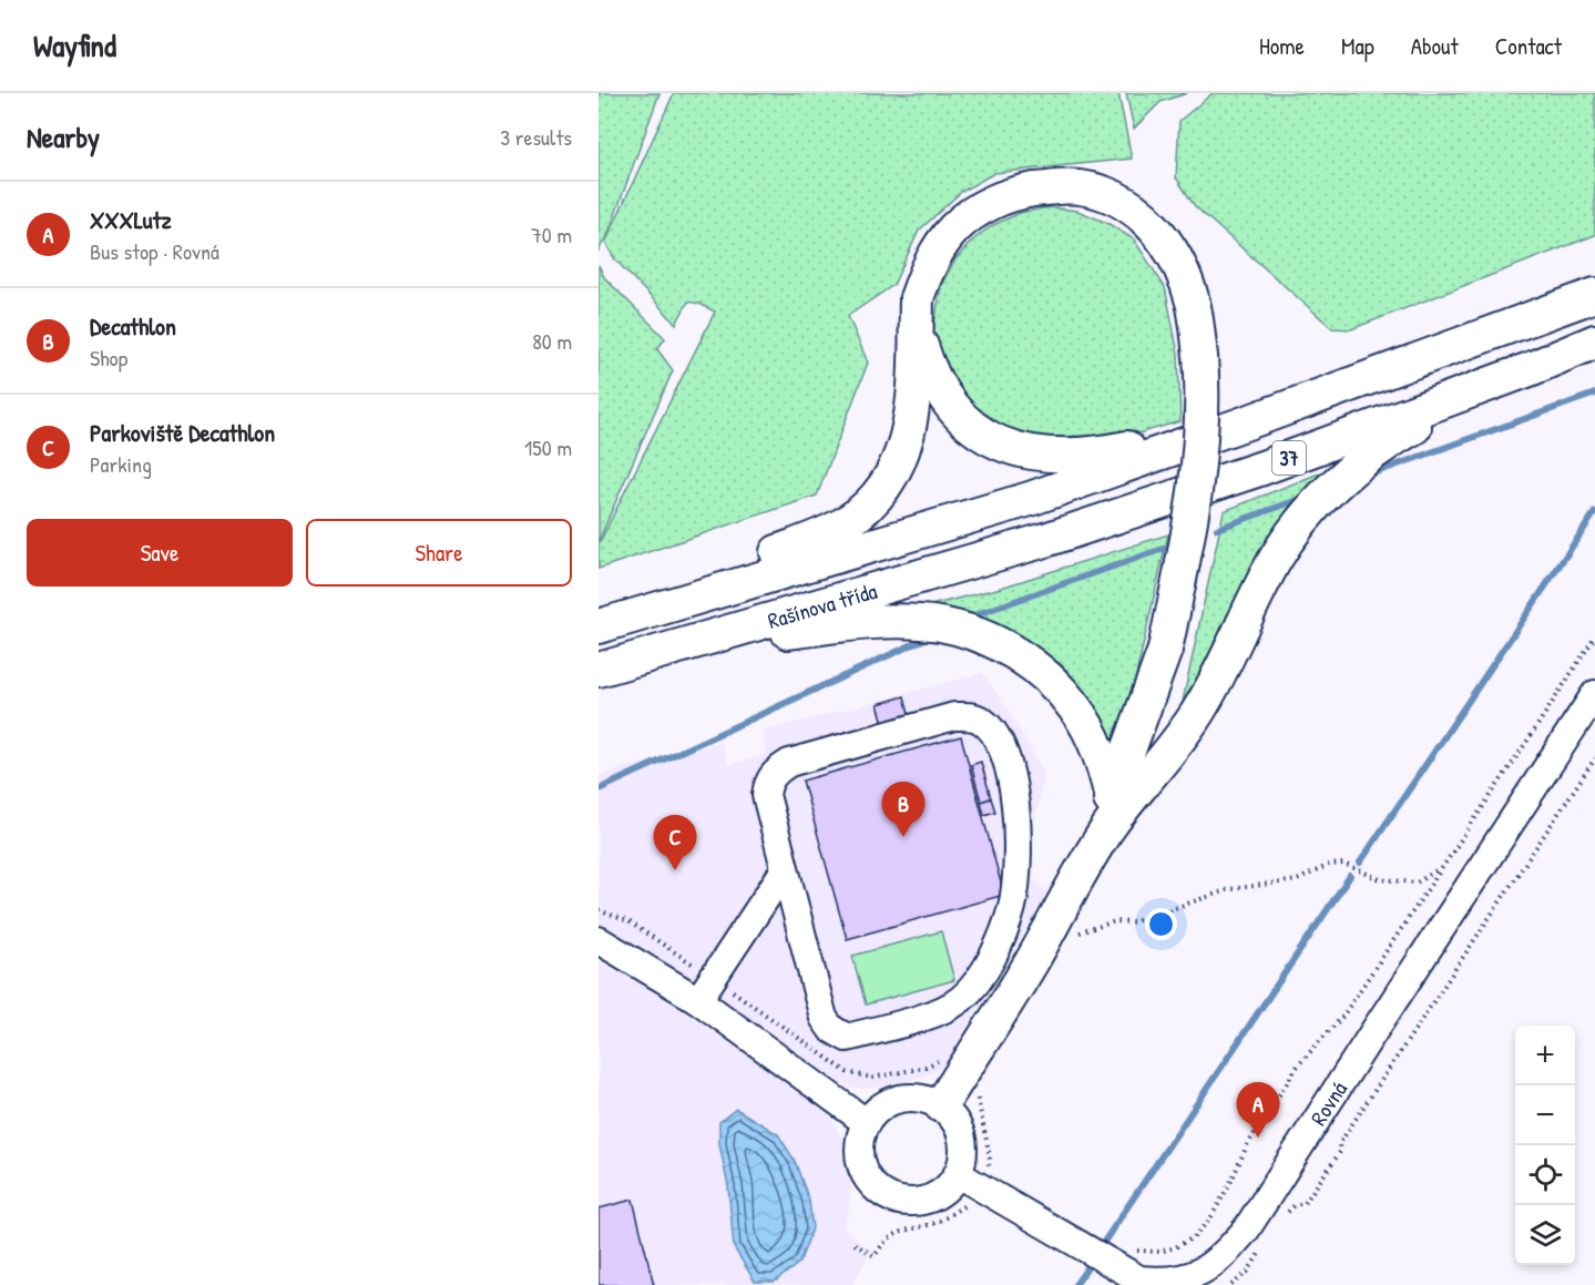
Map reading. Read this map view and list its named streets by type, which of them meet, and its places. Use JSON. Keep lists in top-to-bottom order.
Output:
{
  "streets": {
    "main road": ["37", "Rašínova třída"],
    "street": ["Rovná"]
  },
  "crossings": [
    ["37", "Rašínova třída"]
  ],
  "page": {
    "header": "Wayfind",
    "nav": [
      "Home",
      "Map",
      "About",
      "Contact"
    ],
    "heading": ["Nearby", "3 results"],
    "list": [
      {
        "mark": "A",
        "name": "XXXLutz",
        "note": "Bus stop · Rovná",
        "value": "70 m"
      },
      {
        "mark": "B",
        "name": "Decathlon",
        "note": "Shop",
        "value": "80 m"
      },
      {
        "mark": "C",
        "name": "Parkoviště Decathlon",
        "note": "Parking",
        "value": "150 m"
      }
    ],
    "buttons": ["Save", "Share"],
    "pins": ["B", "C", "A"],
    "map_buttons": ["+", "−"]
  }
}
